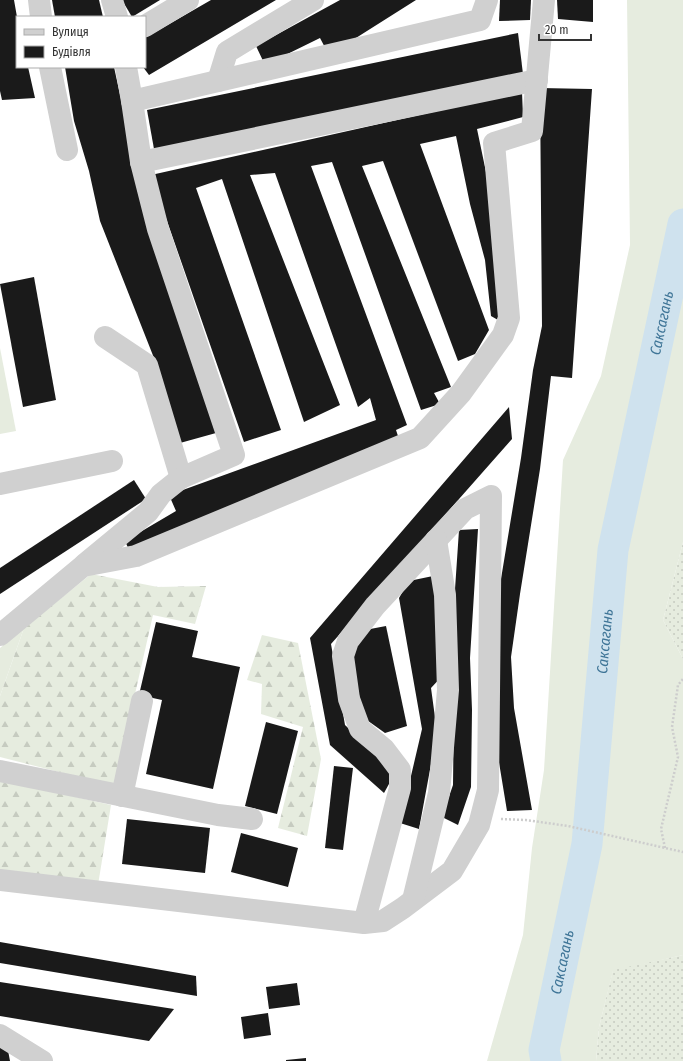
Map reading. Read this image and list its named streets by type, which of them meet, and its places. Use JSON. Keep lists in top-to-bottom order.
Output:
{
  "water": ["Саксагань"],
  "legend": ["Вулиця", "Будівля"],
  "scale_bar": "20 m"
}
